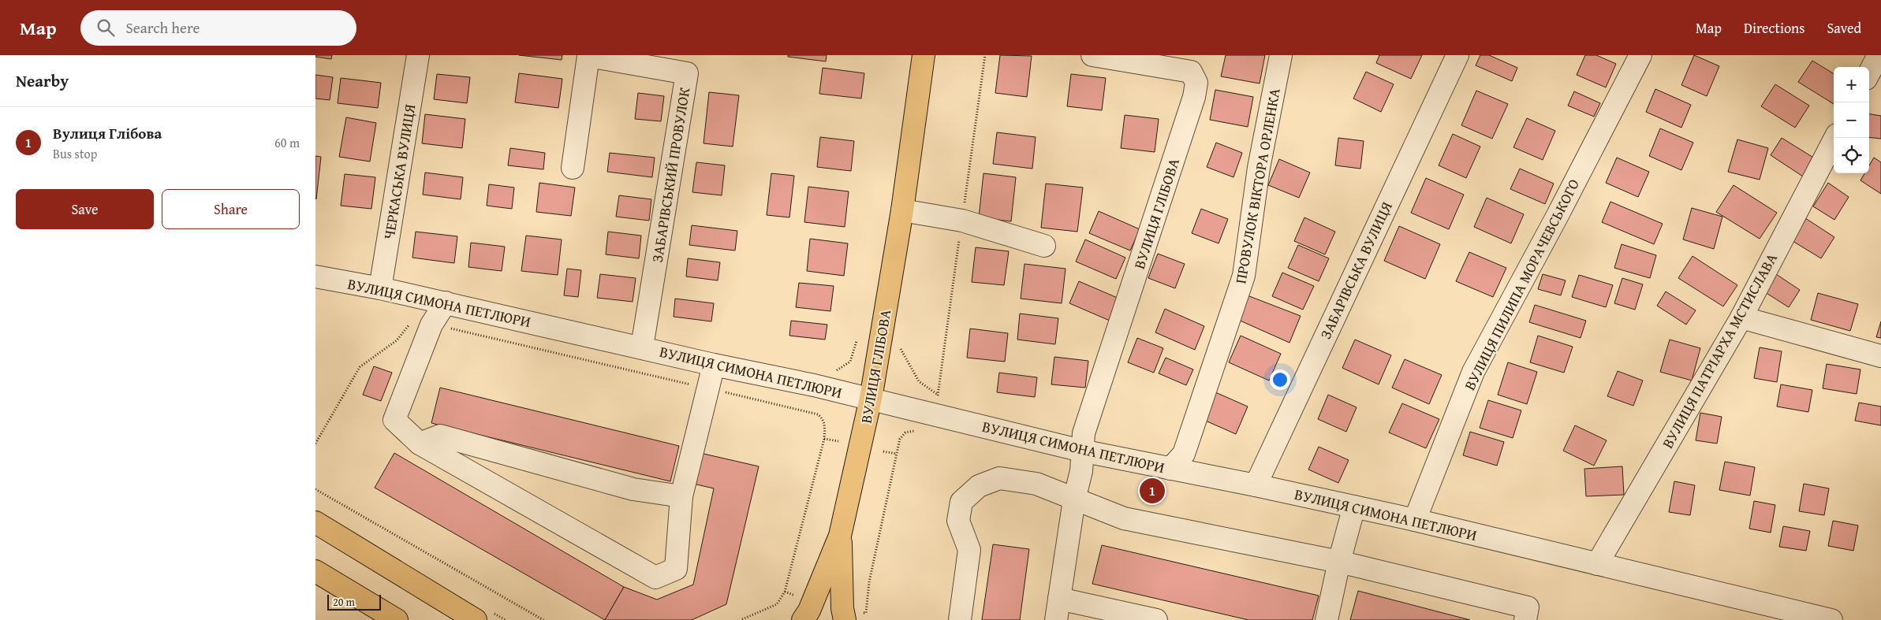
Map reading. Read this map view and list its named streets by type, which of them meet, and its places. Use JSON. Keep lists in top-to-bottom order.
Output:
{
  "streets": {
    "main road": ["ВУЛИЦЯ ГЛІБОВА"],
    "street": [
      "ЧЕРКАСЬКА ВУЛИЦЯ",
      "ЗАБАРІВСЬКИЙ ПРОВУЛОК",
      "ПРОВУЛОК ВІКТОРА ОРЛЕНКА",
      "ЗАБАРІВСЬКА ВУЛИЦЯ",
      "ВУЛИЦЯ ПИЛИПА МОРАЧЕВСЬКОГО",
      "ВУЛИЦЯ СИМОНА ПЕТЛЮРИ",
      "ВУЛИЦЯ ПАТРІАРХА МСТИСЛАВА"
    ]
  },
  "crossings": [
    ["ЧЕРКАСЬКА ВУЛИЦЯ", "ВУЛИЦЯ СИМОНА ПЕТЛЮРИ"],
    ["ЗАБАРІВСЬКИЙ ПРОВУЛОК", "ВУЛИЦЯ СИМОНА ПЕТЛЮРИ"],
    ["ПРОВУЛОК ВІКТОРА ОРЛЕНКА", "ВУЛИЦЯ СИМОНА ПЕТЛЮРИ"],
    ["ВУЛИЦЯ ГЛІБОВА", "ВУЛИЦЯ СИМОНА ПЕТЛЮРИ"],
    ["ЗАБАРІВСЬКА ВУЛИЦЯ", "ВУЛИЦЯ СИМОНА ПЕТЛЮРИ"],
    ["ВУЛИЦЯ ПИЛИПА МОРАЧЕВСЬКОГО", "ВУЛИЦЯ СИМОНА ПЕТЛЮРИ"],
    ["ВУЛИЦЯ СИМОНА ПЕТЛЮРИ", "ВУЛИЦЯ ПАТРІАРХА МСТИСЛАВА"]
  ],
  "scale_bar": "20 m",
  "page": {
    "header": "Map",
    "search": "Search here",
    "nav": ["Map", "Directions", "Saved"],
    "heading": "Nearby",
    "map_buttons": ["+", "−"],
    "list": [
      {
        "mark": "1",
        "name": "Вулиця Глібова",
        "note": "Bus stop",
        "value": "60 m"
      }
    ],
    "buttons": ["Save", "Share"],
    "pins": "1",
    "scale": "20 m"
  }
}
